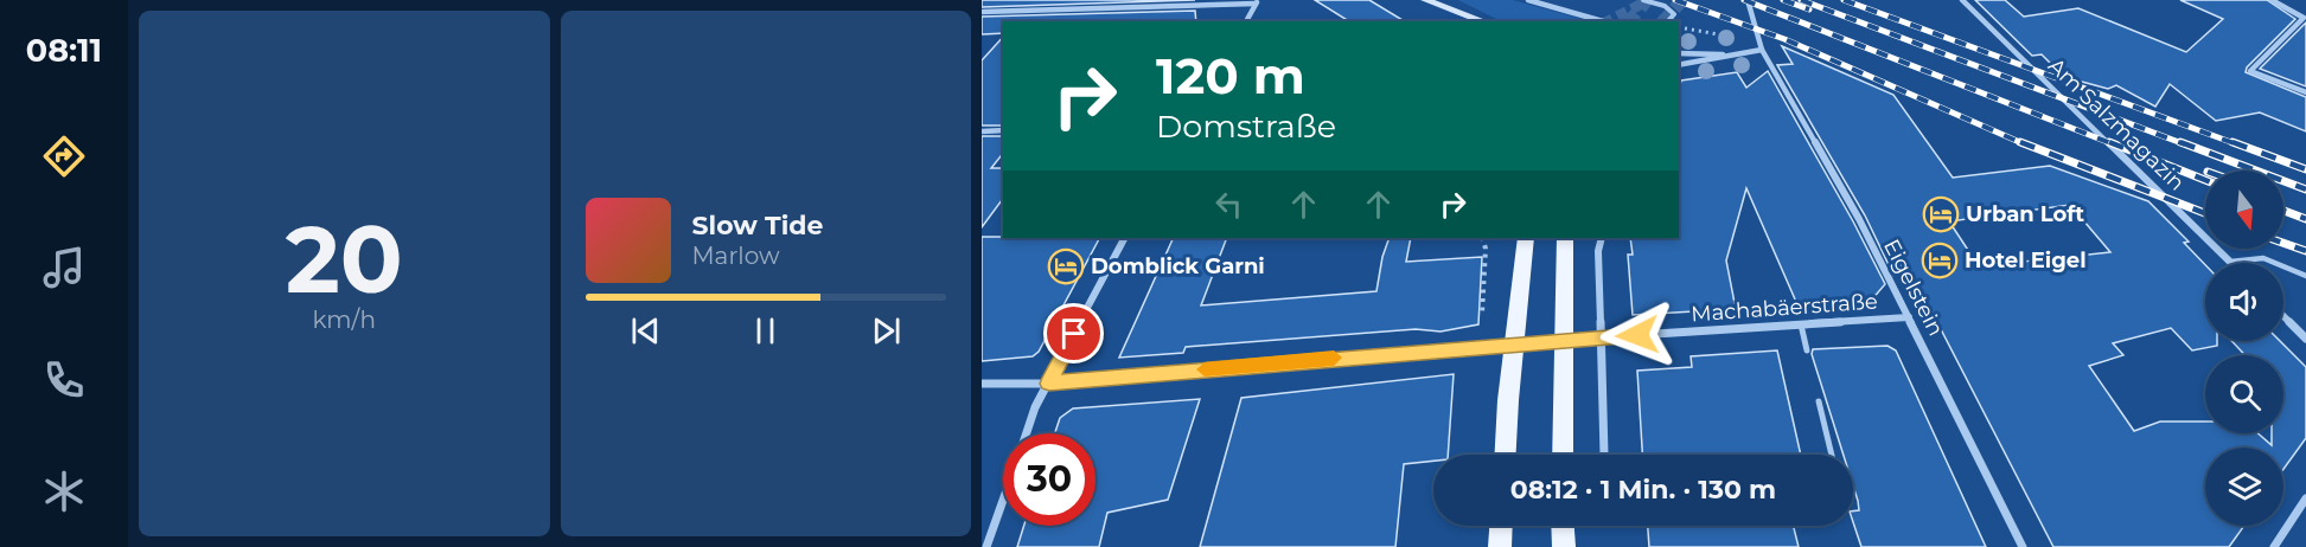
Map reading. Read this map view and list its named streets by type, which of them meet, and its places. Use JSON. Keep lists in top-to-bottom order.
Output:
{
  "streets": {
    "street": ["Am Salzmagazin", "Eigelstein", "Machabäerstraße"]
  },
  "crossings": [
    ["Eigelstein", "Machabäerstraße"]
  ],
  "places": {
    "hotel": ["Urban Loft", "Hotel Eigel", "Domblick Garni"]
  },
  "north": "bottom",
  "page": {
    "tabs": "08:11",
    "tile": ["20", "km/h"],
    "turn": ["120 m", "Domstraße"],
    "song": ["Slow Tide", "Marlow"],
    "limit": "30",
    "trip": "08:12 · 1 Min. · 130 m"
  }
}
